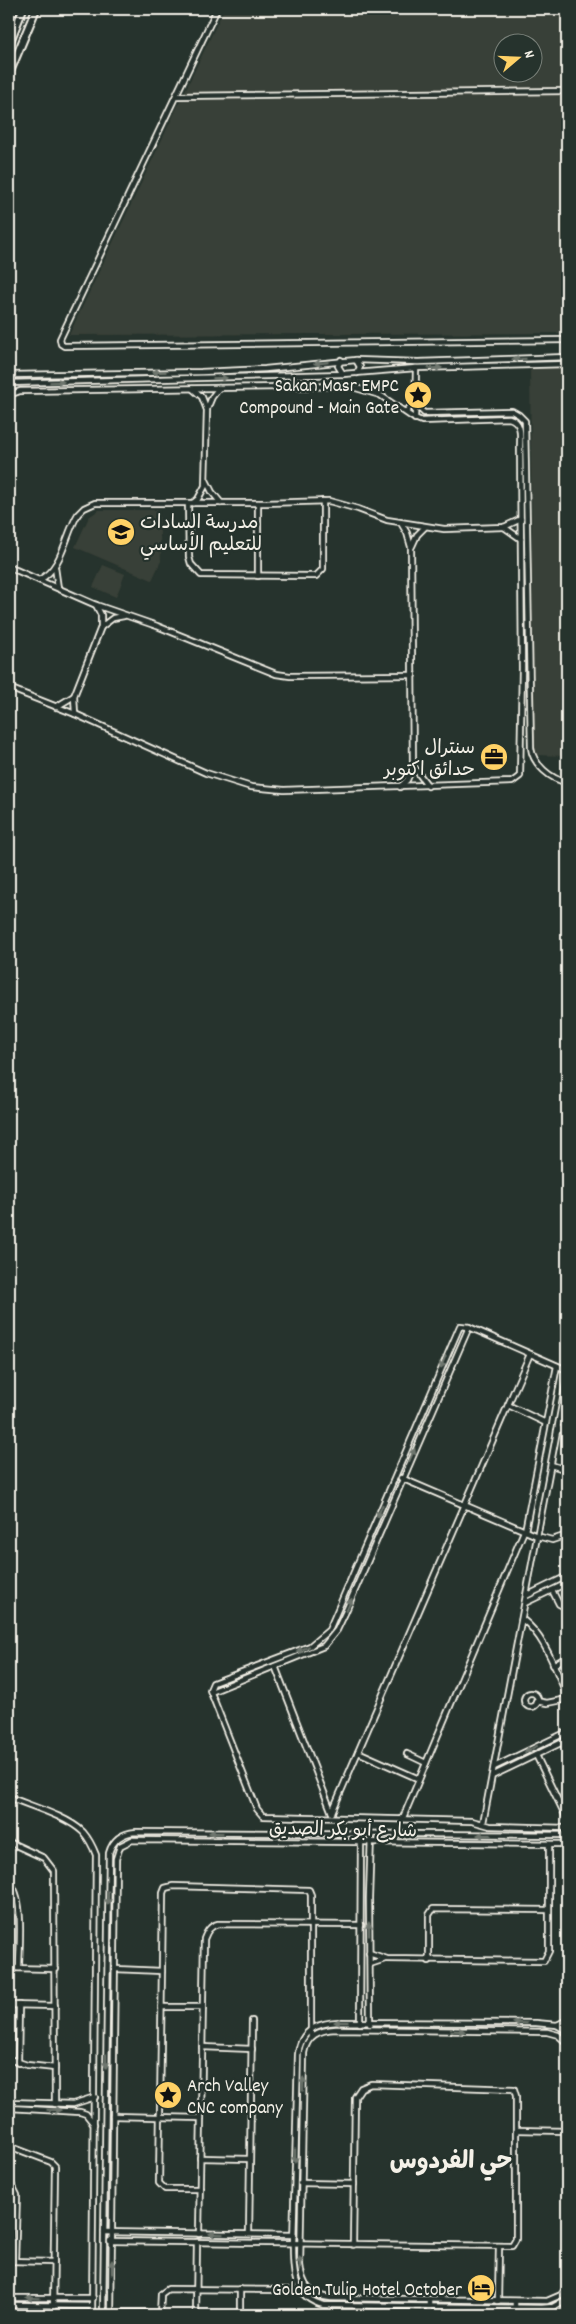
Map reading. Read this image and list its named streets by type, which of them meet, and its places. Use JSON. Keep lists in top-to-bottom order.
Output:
{
  "streets": {
    "street": ["شارع أبو بكر الصديق"]
  },
  "districts": ["حي الفردوس"],
  "places": {
    "place": ["Sakan Masr EMPC Compound - Main Gate", "Arch Valley CNC company"],
    "school or university": ["مدرسة السادات للتعليم الأساسي"],
    "office": ["سنترال حدائق اكتوبر"],
    "hotel": ["Golden Tulip Hotel October"]
  },
  "north": "right"
}
